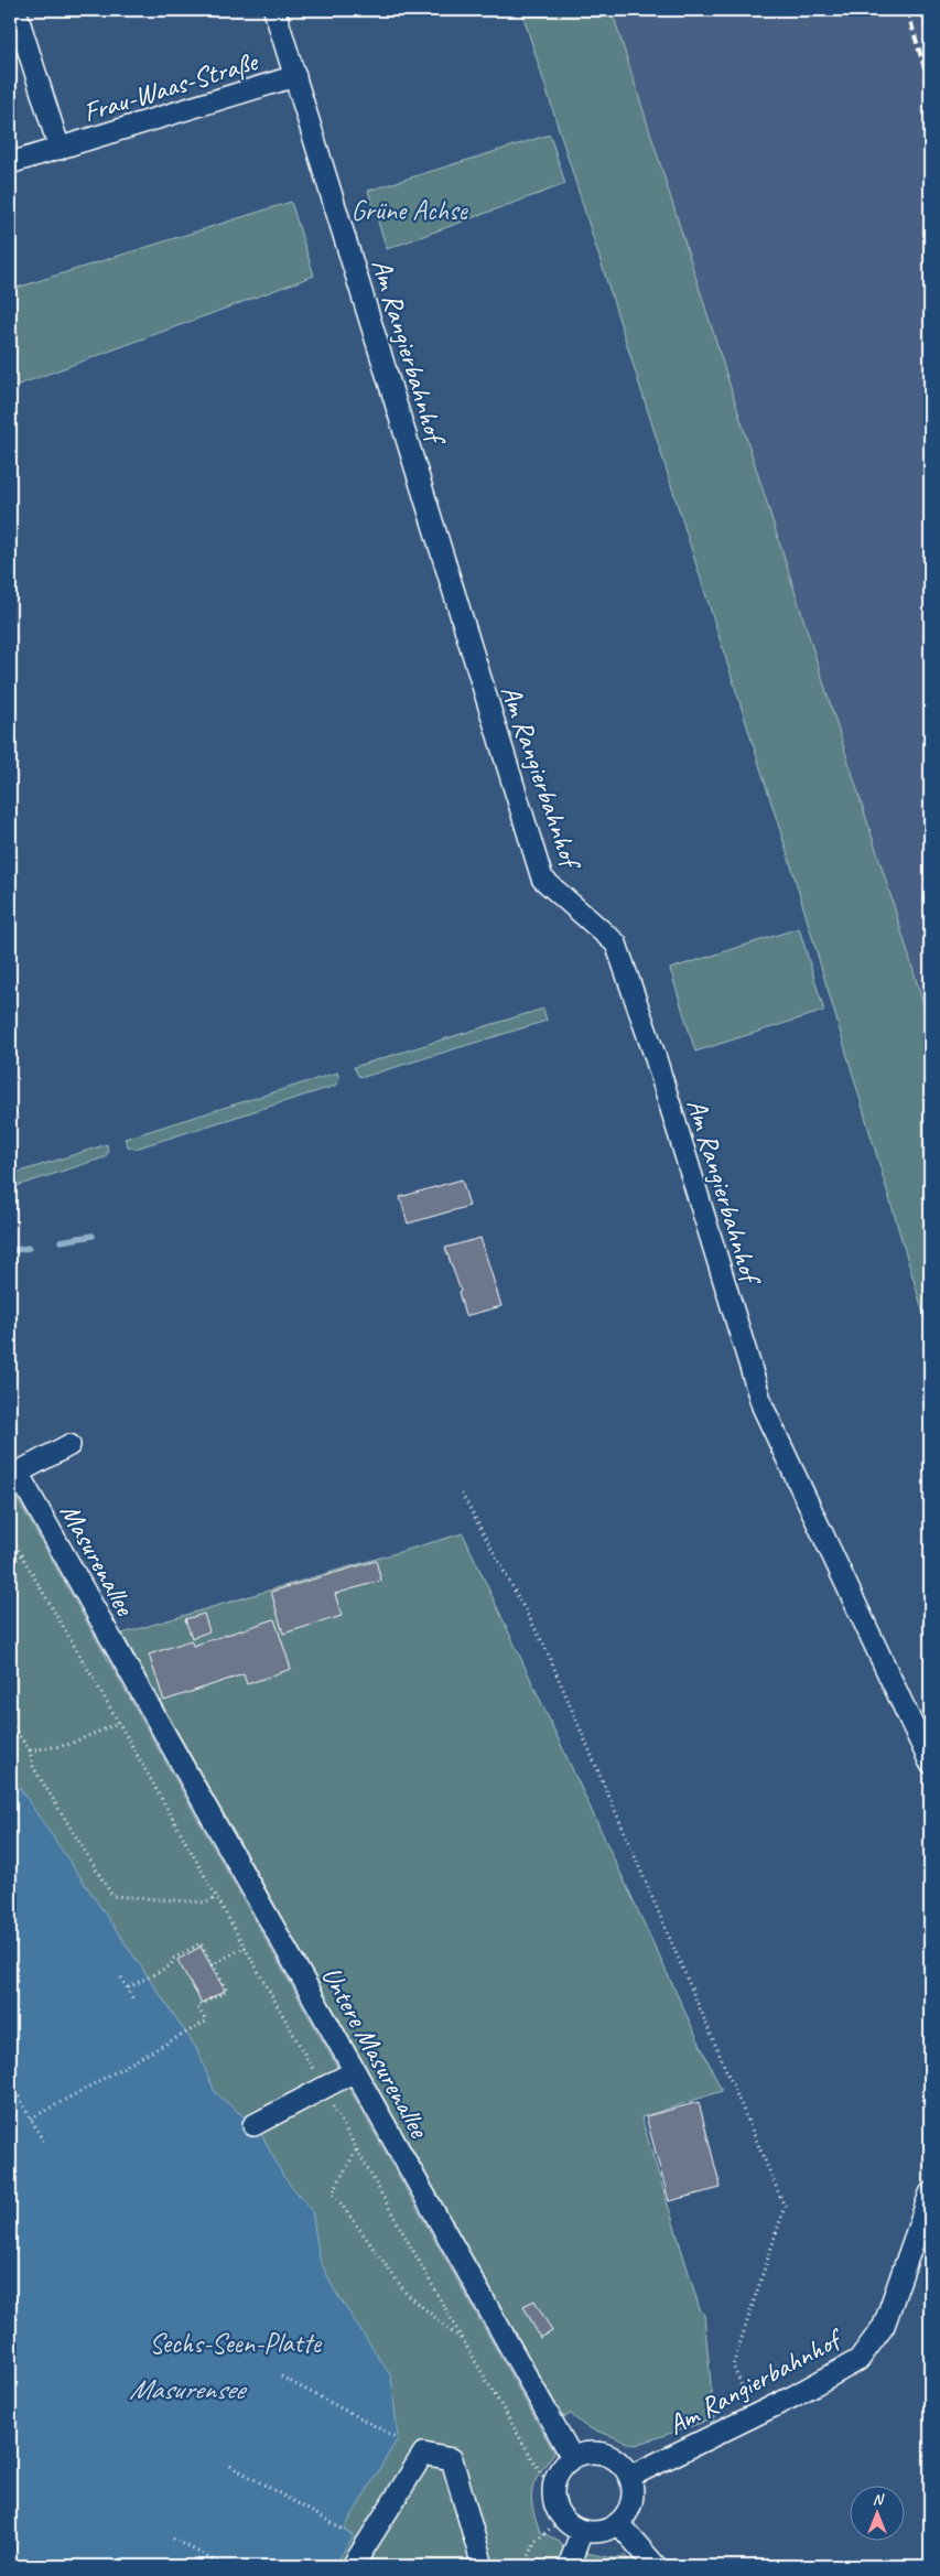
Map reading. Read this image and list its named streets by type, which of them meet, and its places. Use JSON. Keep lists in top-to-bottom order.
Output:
{
  "streets": {
    "street": [
      "Frau-Waas-Straße",
      "Am Rangierbahnhof",
      "Masurenallee",
      "Untere Masurenallee"
    ]
  },
  "crossings": [
    ["Frau-Waas-Straße", "Am Rangierbahnhof"],
    ["Am Rangierbahnhof", "Untere Masurenallee"],
    ["Masurenallee", "Untere Masurenallee"]
  ],
  "water": ["Masurensee"],
  "parks": ["Grüne Achse", "Sechs-Seen-Platte"],
  "north": "top"
}
